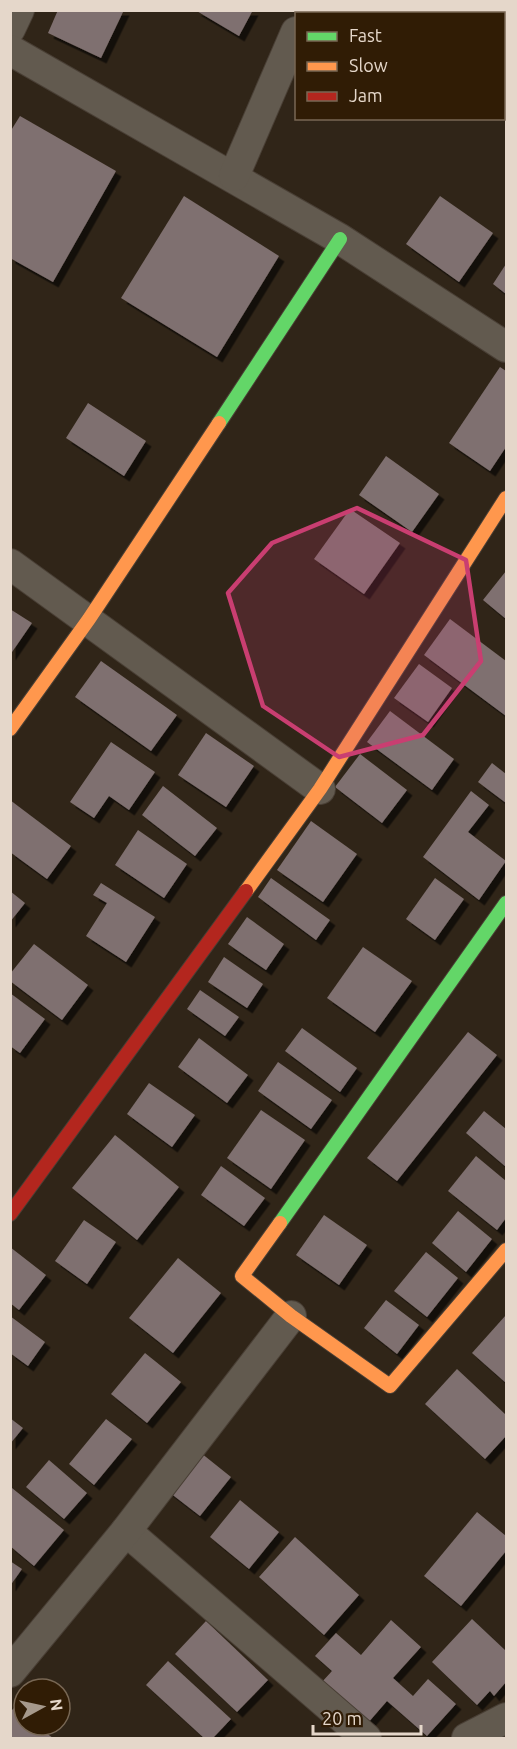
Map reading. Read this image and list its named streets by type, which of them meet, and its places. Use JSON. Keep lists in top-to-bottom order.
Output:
{
  "legend": ["Fast", "Slow", "Jam"],
  "scale_bar": "20 m",
  "north": "right"
}
